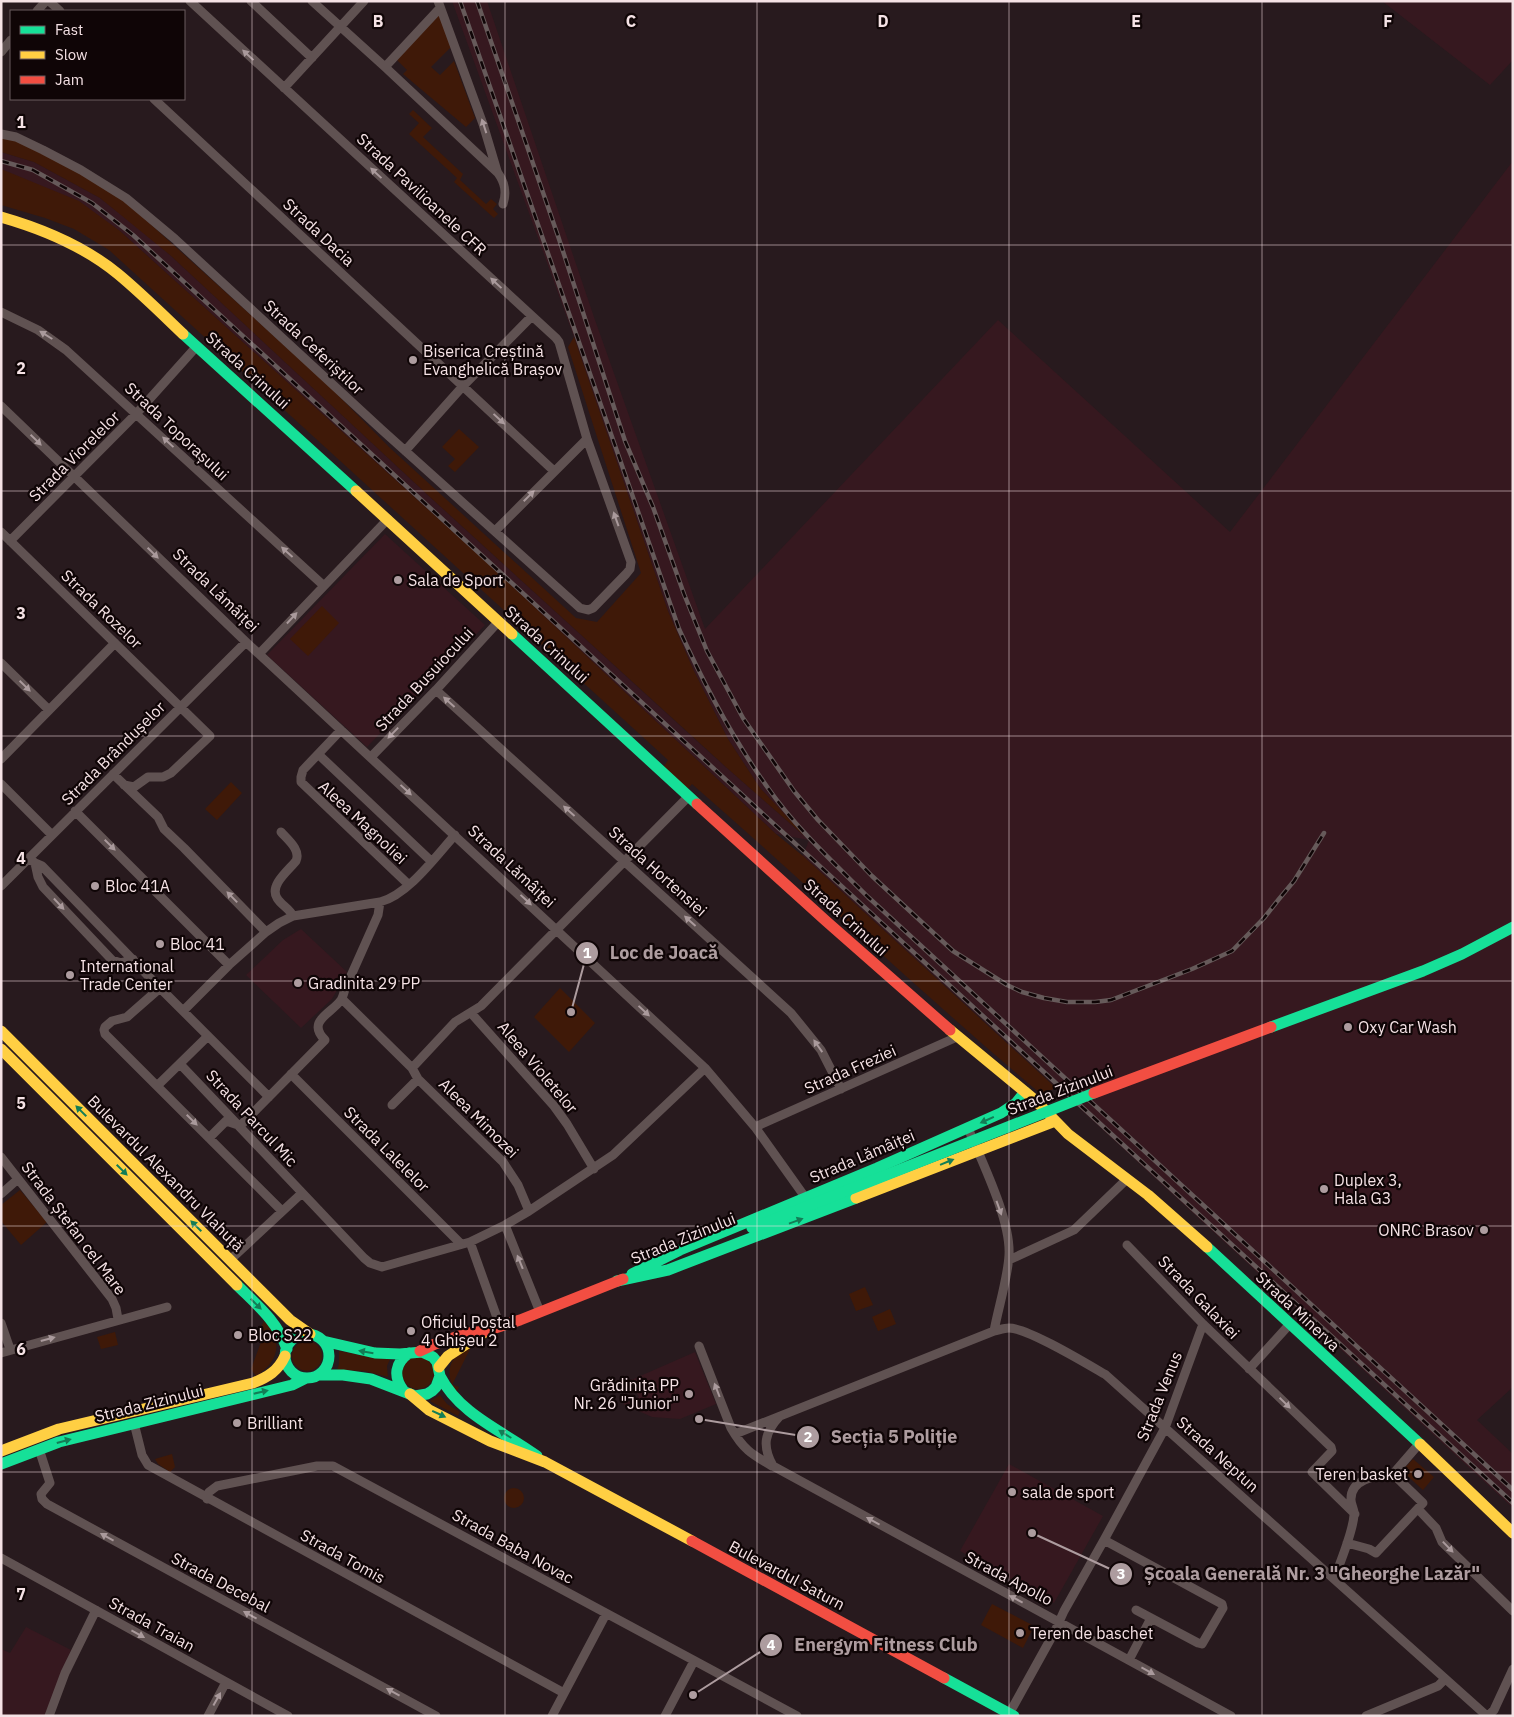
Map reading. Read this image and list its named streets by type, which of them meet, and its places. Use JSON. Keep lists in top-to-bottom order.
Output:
{
  "streets": {
    "main road": [
      "Strada Crinului",
      "Strada Lămâiței",
      "Strada Zizinului",
      "Bulevardul Alexandru Vlahuță",
      "Strada Minerva",
      "Bulevardul Saturn"
    ],
    "street": [
      "Strada Pavilioanele CFR",
      "Strada Dacia",
      "Strada Ceferiștilor",
      "Strada Toporașului",
      "Strada Viorelelor",
      "Strada Rozelor",
      "Strada Busuiocului",
      "Strada Brândușelor",
      "Aleea Magnoliei",
      "Strada Hortensiei",
      "Aleea Violetelor",
      "Strada Freziei",
      "Strada Parcul Mic",
      "Aleea Mimozei",
      "Strada Lalelelor",
      "Strada Ștefan cel Mare",
      "Strada Galaxiei",
      "Strada Venus",
      "Strada Neptun",
      "Strada Baba Novac",
      "Strada Tomis",
      "Strada Apollo",
      "Strada Decebal",
      "Strada Traian"
    ]
  },
  "crossings": [
    ["Strada Pavilioanele CFR", "Strada Ceferiștilor"],
    ["Strada Crinului", "Strada Viorelelor"],
    ["Strada Crinului", "Strada Lămâiței"],
    ["Strada Crinului", "Strada Busuiocului"],
    ["Strada Crinului", "Strada Freziei"],
    ["Strada Crinului", "Strada Zizinului"],
    ["Strada Crinului", "Strada Minerva"],
    ["Strada Toporașului", "Strada Viorelelor"],
    ["Strada Viorelelor", "Strada Lămâiței"],
    ["Strada Viorelelor", "Strada Rozelor"],
    ["Strada Lămâiței", "Strada Busuiocului"],
    ["Strada Lămâiței", "Strada Brândușelor"],
    ["Strada Lămâiței", "Aleea Magnoliei"],
    ["Strada Lămâiței", "Strada Freziei"],
    ["Strada Lămâiței", "Strada Zizinului"],
    ["Strada Rozelor", "Strada Brândușelor"],
    ["Strada Busuiocului", "Strada Hortensiei"],
    ["Strada Hortensiei", "Strada Freziei"],
    ["Strada Zizinului", "Bulevardul Alexandru Vlahuță"],
    ["Strada Zizinului", "Strada Minerva"],
    ["Strada Zizinului", "Strada Tomis"],
    ["Strada Zizinului", "Bulevardul Saturn"],
    ["Strada Zizinului", "Strada Decebal"],
    ["Strada Parcul Mic", "Strada Lalelelor"],
    ["Strada Galaxiei", "Strada Venus"],
    ["Strada Venus", "Strada Neptun"],
    ["Strada Venus", "Bulevardul Saturn"],
    ["Strada Venus", "Strada Apollo"],
    ["Strada Neptun", "Strada Apollo"],
    ["Strada Baba Novac", "Strada Tomis"]
  ],
  "one_way": [
    "Strada Pavilioanele CFR",
    "Strada Toporașului",
    "Strada Lămâiței",
    "Strada Busuiocului",
    "Strada Hortensiei",
    "Strada Galaxiei",
    "Strada Decebal",
    "Strada Traian"
  ],
  "places": [
    "Biserica Creștină Evanghelică Brașov",
    "Sala de Sport",
    "Bloc 41A",
    "Bloc 41",
    "International Trade Center",
    "Gradinita 29 PP",
    "Loc de Joacă",
    "Oxy Car Wash",
    "Duplex 3, Hala G3",
    "ONRC Brasov",
    "Oficiul Poștal 4 Ghișeu 2",
    "Bloc S22",
    "Grădinița PP Nr. 26 \"Junior\"",
    "Secția 5 Poliție",
    "Brilliant",
    "Teren basket",
    "sala de sport",
    "Școala Generală Nr. 3 \"Gheorghe Lazăr\"",
    "Teren de baschet",
    "Energym Fitness Club"
  ],
  "legend": ["Fast", "Slow", "Jam"],
  "grid": {
    "columns": [
      "B",
      "C",
      "D",
      "E",
      "F"
    ],
    "rows": [
      "1",
      "2",
      "3",
      "4",
      "5",
      "6",
      "7"
    ]
  }
}
